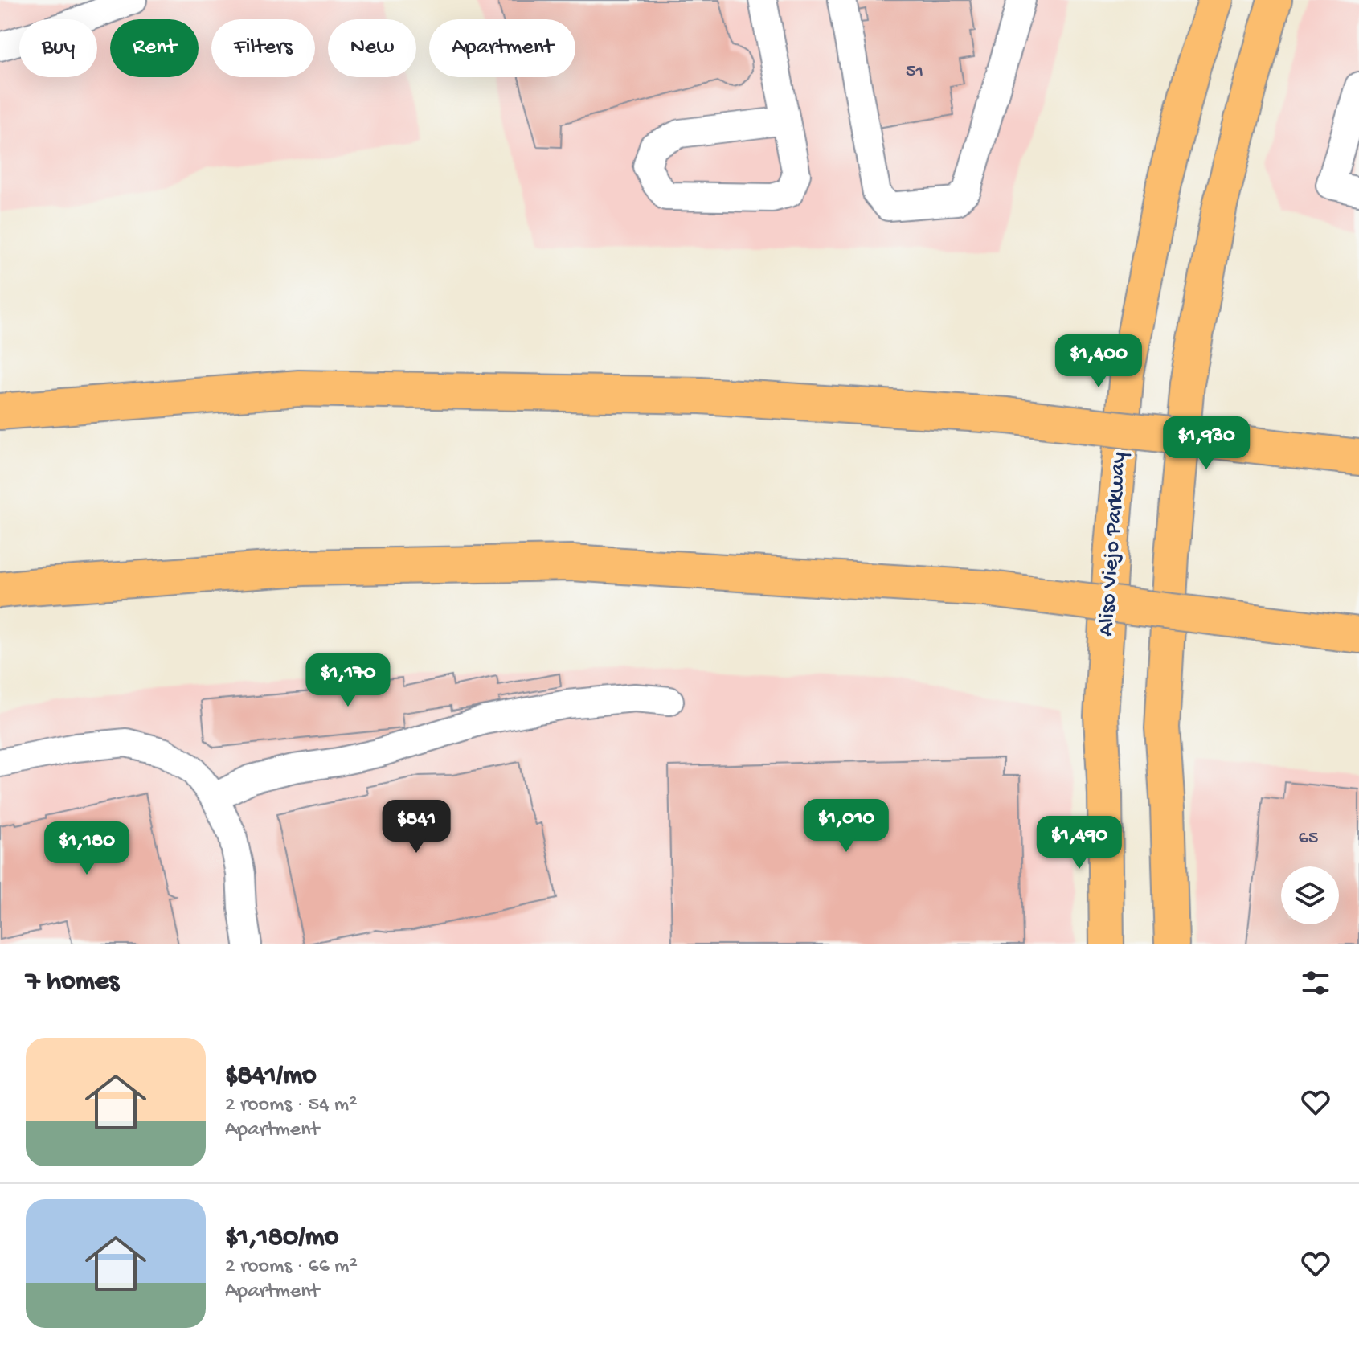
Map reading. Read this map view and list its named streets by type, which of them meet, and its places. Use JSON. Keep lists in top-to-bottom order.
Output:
{
  "streets": {
    "main road": ["Aliso Viejo Parkway"]
  },
  "house_numbers": ["51", "65"],
  "page": {
    "chip": [
      "Buy",
      "Rent",
      "Filters",
      "New",
      "Apartment"
    ],
    "price": [
      "$1,400",
      "$1,930",
      "$1,170",
      "$1,010",
      "$841",
      "$1,490",
      "$1,180"
    ],
    "heading": "7 homes",
    "list": [
      {
        "name": "$841/mo",
        "note": "2 rooms · 54 m² · Apartment"
      },
      {
        "name": "$1,180/mo",
        "note": "2 rooms · 66 m² · Apartment"
      }
    ]
  }
}
